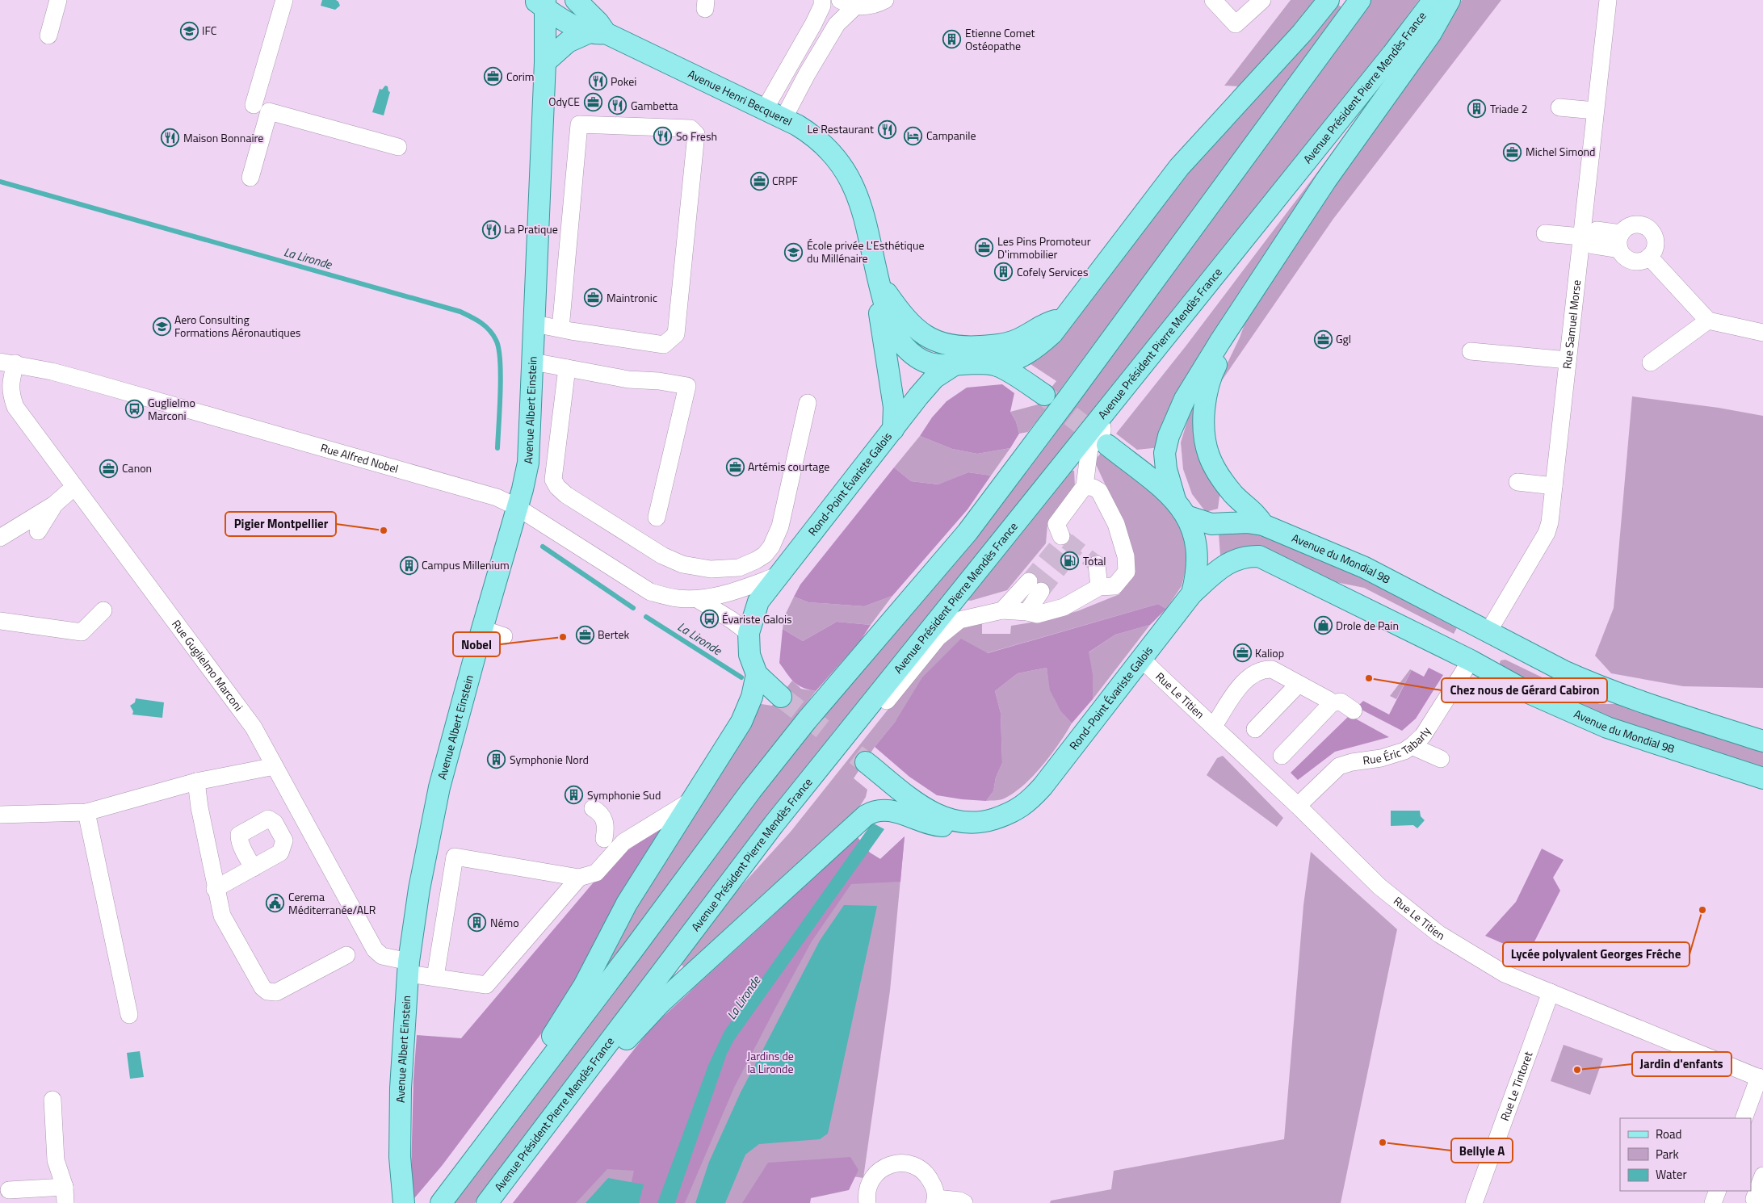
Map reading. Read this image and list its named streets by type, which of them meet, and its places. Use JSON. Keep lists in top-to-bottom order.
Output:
{
  "streets": {
    "main road": [
      "Avenue Président Pierre Mendès France",
      "Avenue Henri Becquerel",
      "Avenue Albert Einstein",
      "Rond-Point Évariste Galois",
      "Avenue du Mondial 98"
    ],
    "street": [
      "Rue Samuel Morse",
      "Rue Alfred Nobel",
      "Rue Guglielmo Marconi",
      "Rue Le Titien",
      "Rue Éric Tabarly",
      "Rue Le Tintoret"
    ]
  },
  "crossings": [
    ["Avenue Henri Becquerel", "Avenue Albert Einstein"],
    ["Avenue Henri Becquerel", "Rond-Point Évariste Galois"],
    ["Rue Samuel Morse", "Avenue du Mondial 98"],
    ["Avenue Albert Einstein", "Rue Alfred Nobel"],
    ["Avenue Albert Einstein", "Rue Guglielmo Marconi"],
    ["Rue Alfred Nobel", "Rond-Point Évariste Galois"],
    ["Rue Alfred Nobel", "Rue Guglielmo Marconi"],
    ["Rond-Point Évariste Galois", "Avenue du Mondial 98"],
    ["Rond-Point Évariste Galois", "Rue Le Titien"],
    ["Avenue du Mondial 98", "Rue Éric Tabarly"],
    ["Rue Le Titien", "Rue Éric Tabarly"],
    ["Rue Le Titien", "Rue Le Tintoret"]
  ],
  "water": ["La Lironde"],
  "parks": ["Jardins de la Lironde"],
  "places": {
    "school or university": ["IFC", "École privée L'Esthétique du Millénaire", "Aero Consulting Formations Aéronautiques"],
    "building": [
      "Etienne Comet Ostéopathe",
      "Triade 2",
      "Cofely Services",
      "Campus Millenium",
      "Symphonie Nord",
      "Symphonie Sud",
      "Némo"
    ],
    "office": [
      "Corim",
      "OdyCE",
      "Michel Simond",
      "CRPF",
      "Les Pins Promoteur D'immobilier",
      "Maintronic",
      "Ggl",
      "Artémis courtage",
      "Canon",
      "Bertek",
      "Kaliop"
    ],
    "restaurant": [
      "Pokei",
      "Gambetta",
      "Le Restaurant",
      "So Fresh",
      "Maison Bonnaire",
      "La Pratique"
    ],
    "hotel": ["Campanile"],
    "bus stop": ["Guglielmo Marconi", "Évariste Galois"],
    "other": [
      "Pigier Montpellier",
      "Nobel",
      "Chez nous de Gérard Cabiron",
      "Lycée polyvalent Georges Frêche",
      "Jardin d'enfants",
      "Bellyle A"
    ],
    "fuel station": ["Total"],
    "shop": ["Drole de Pain"],
    "public building": ["Cerema Méditerranée/ALR"]
  },
  "legend": ["Road", "Park", "Water"]
}
